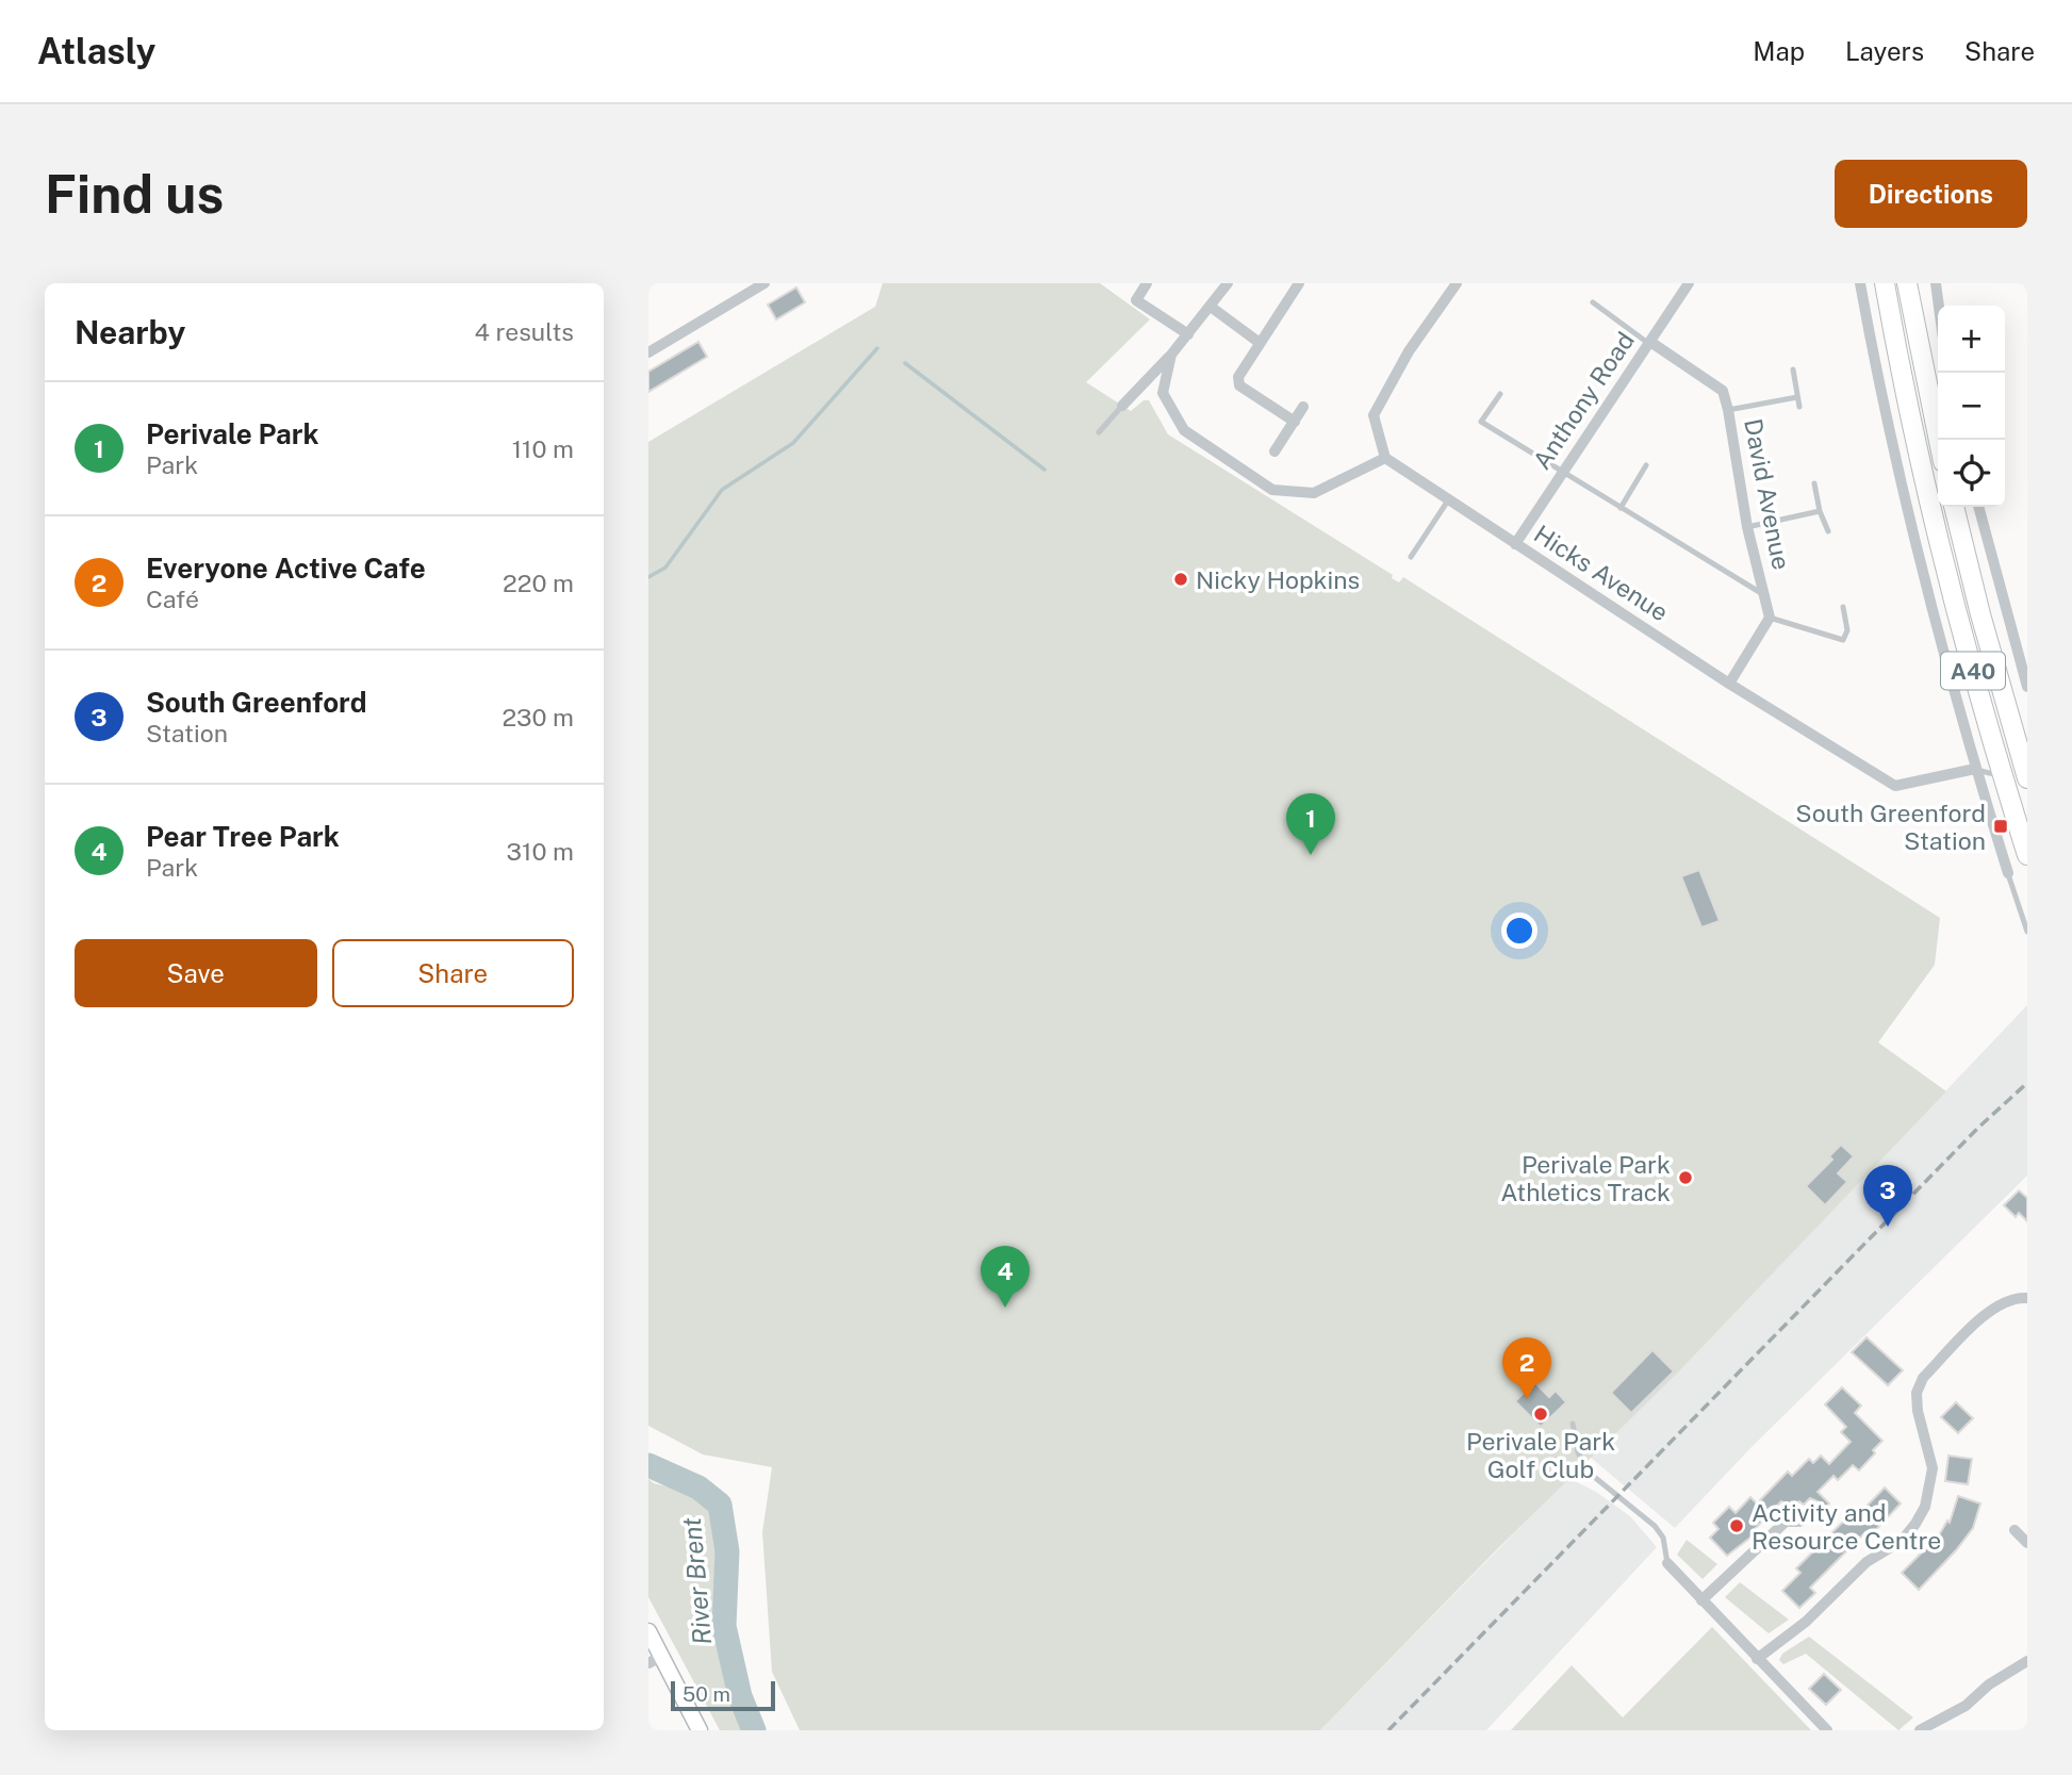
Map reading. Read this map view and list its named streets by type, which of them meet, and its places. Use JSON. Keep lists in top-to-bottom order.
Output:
{
  "streets": {
    "highway": ["A40"],
    "street": ["Anthony Road", "David Avenue", "Hicks Avenue"]
  },
  "crossings": [
    ["Anthony Road", "David Avenue"],
    ["Anthony Road", "Hicks Avenue"]
  ],
  "water": ["River Brent"],
  "places": {
    "other": [
      "Nicky Hopkins",
      "Perivale Park Athletics Track",
      "Perivale Park Golf Club",
      "Activity and Resource Centre"
    ],
    "transit": ["South Greenford Station"]
  },
  "scale_bar": "50 m",
  "page": {
    "header": "Atlasly",
    "nav": ["Map", "Layers", "Share"],
    "buttons": [
      "Directions",
      ["Save", "Share"]
    ],
    "title": "Find us",
    "heading": ["Nearby", "4 results"],
    "map_buttons": ["+", "−"],
    "list": [
      {
        "mark": "1",
        "name": "Perivale Park",
        "note": "Park",
        "value": "110 m"
      },
      {
        "mark": "2",
        "name": "Everyone Active Cafe",
        "note": "Café",
        "value": "220 m"
      },
      {
        "mark": "3",
        "name": "South Greenford",
        "note": "Station",
        "value": "230 m"
      },
      {
        "mark": "4",
        "name": "Pear Tree Park",
        "note": "Park",
        "value": "310 m"
      }
    ],
    "pins": [
      "1",
      "3",
      "4",
      "2"
    ],
    "scale": "50 m"
  }
}
